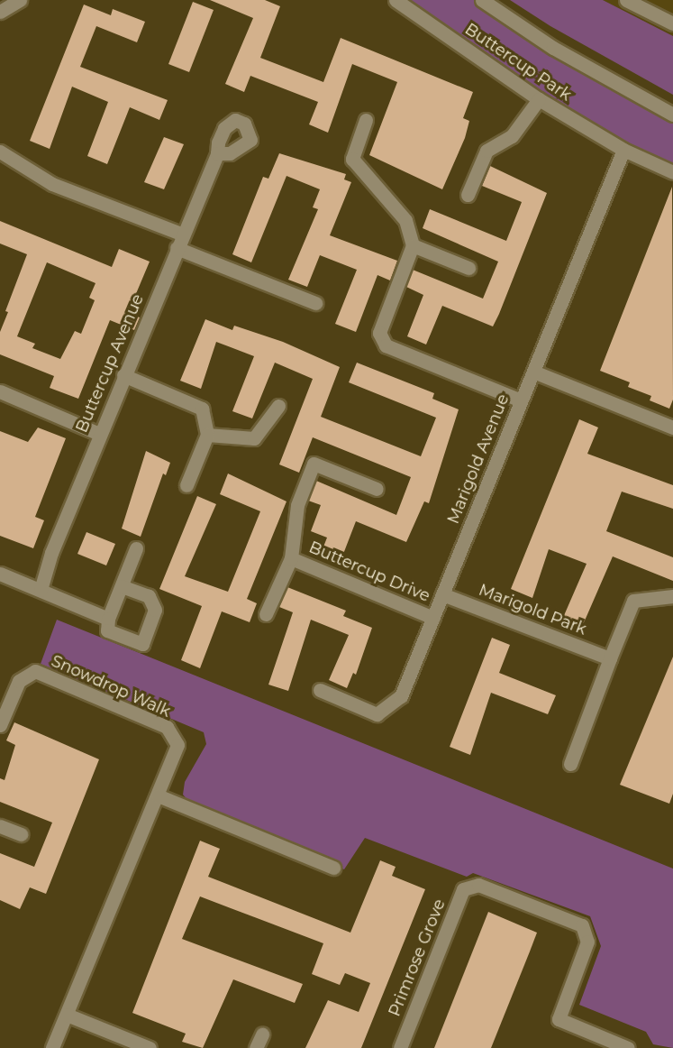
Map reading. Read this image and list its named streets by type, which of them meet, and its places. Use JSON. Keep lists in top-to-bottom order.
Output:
{
  "streets": {
    "street": [
      "Buttercup Park",
      "Buttercup Avenue",
      "Marigold Avenue",
      "Buttercup Drive",
      "Marigold Park",
      "Snowdrop Walk",
      "Primrose Grove"
    ]
  },
  "crossings": [
    ["Buttercup Park", "Marigold Avenue"],
    ["Marigold Avenue", "Buttercup Drive"],
    ["Marigold Avenue", "Marigold Park"]
  ]
}
